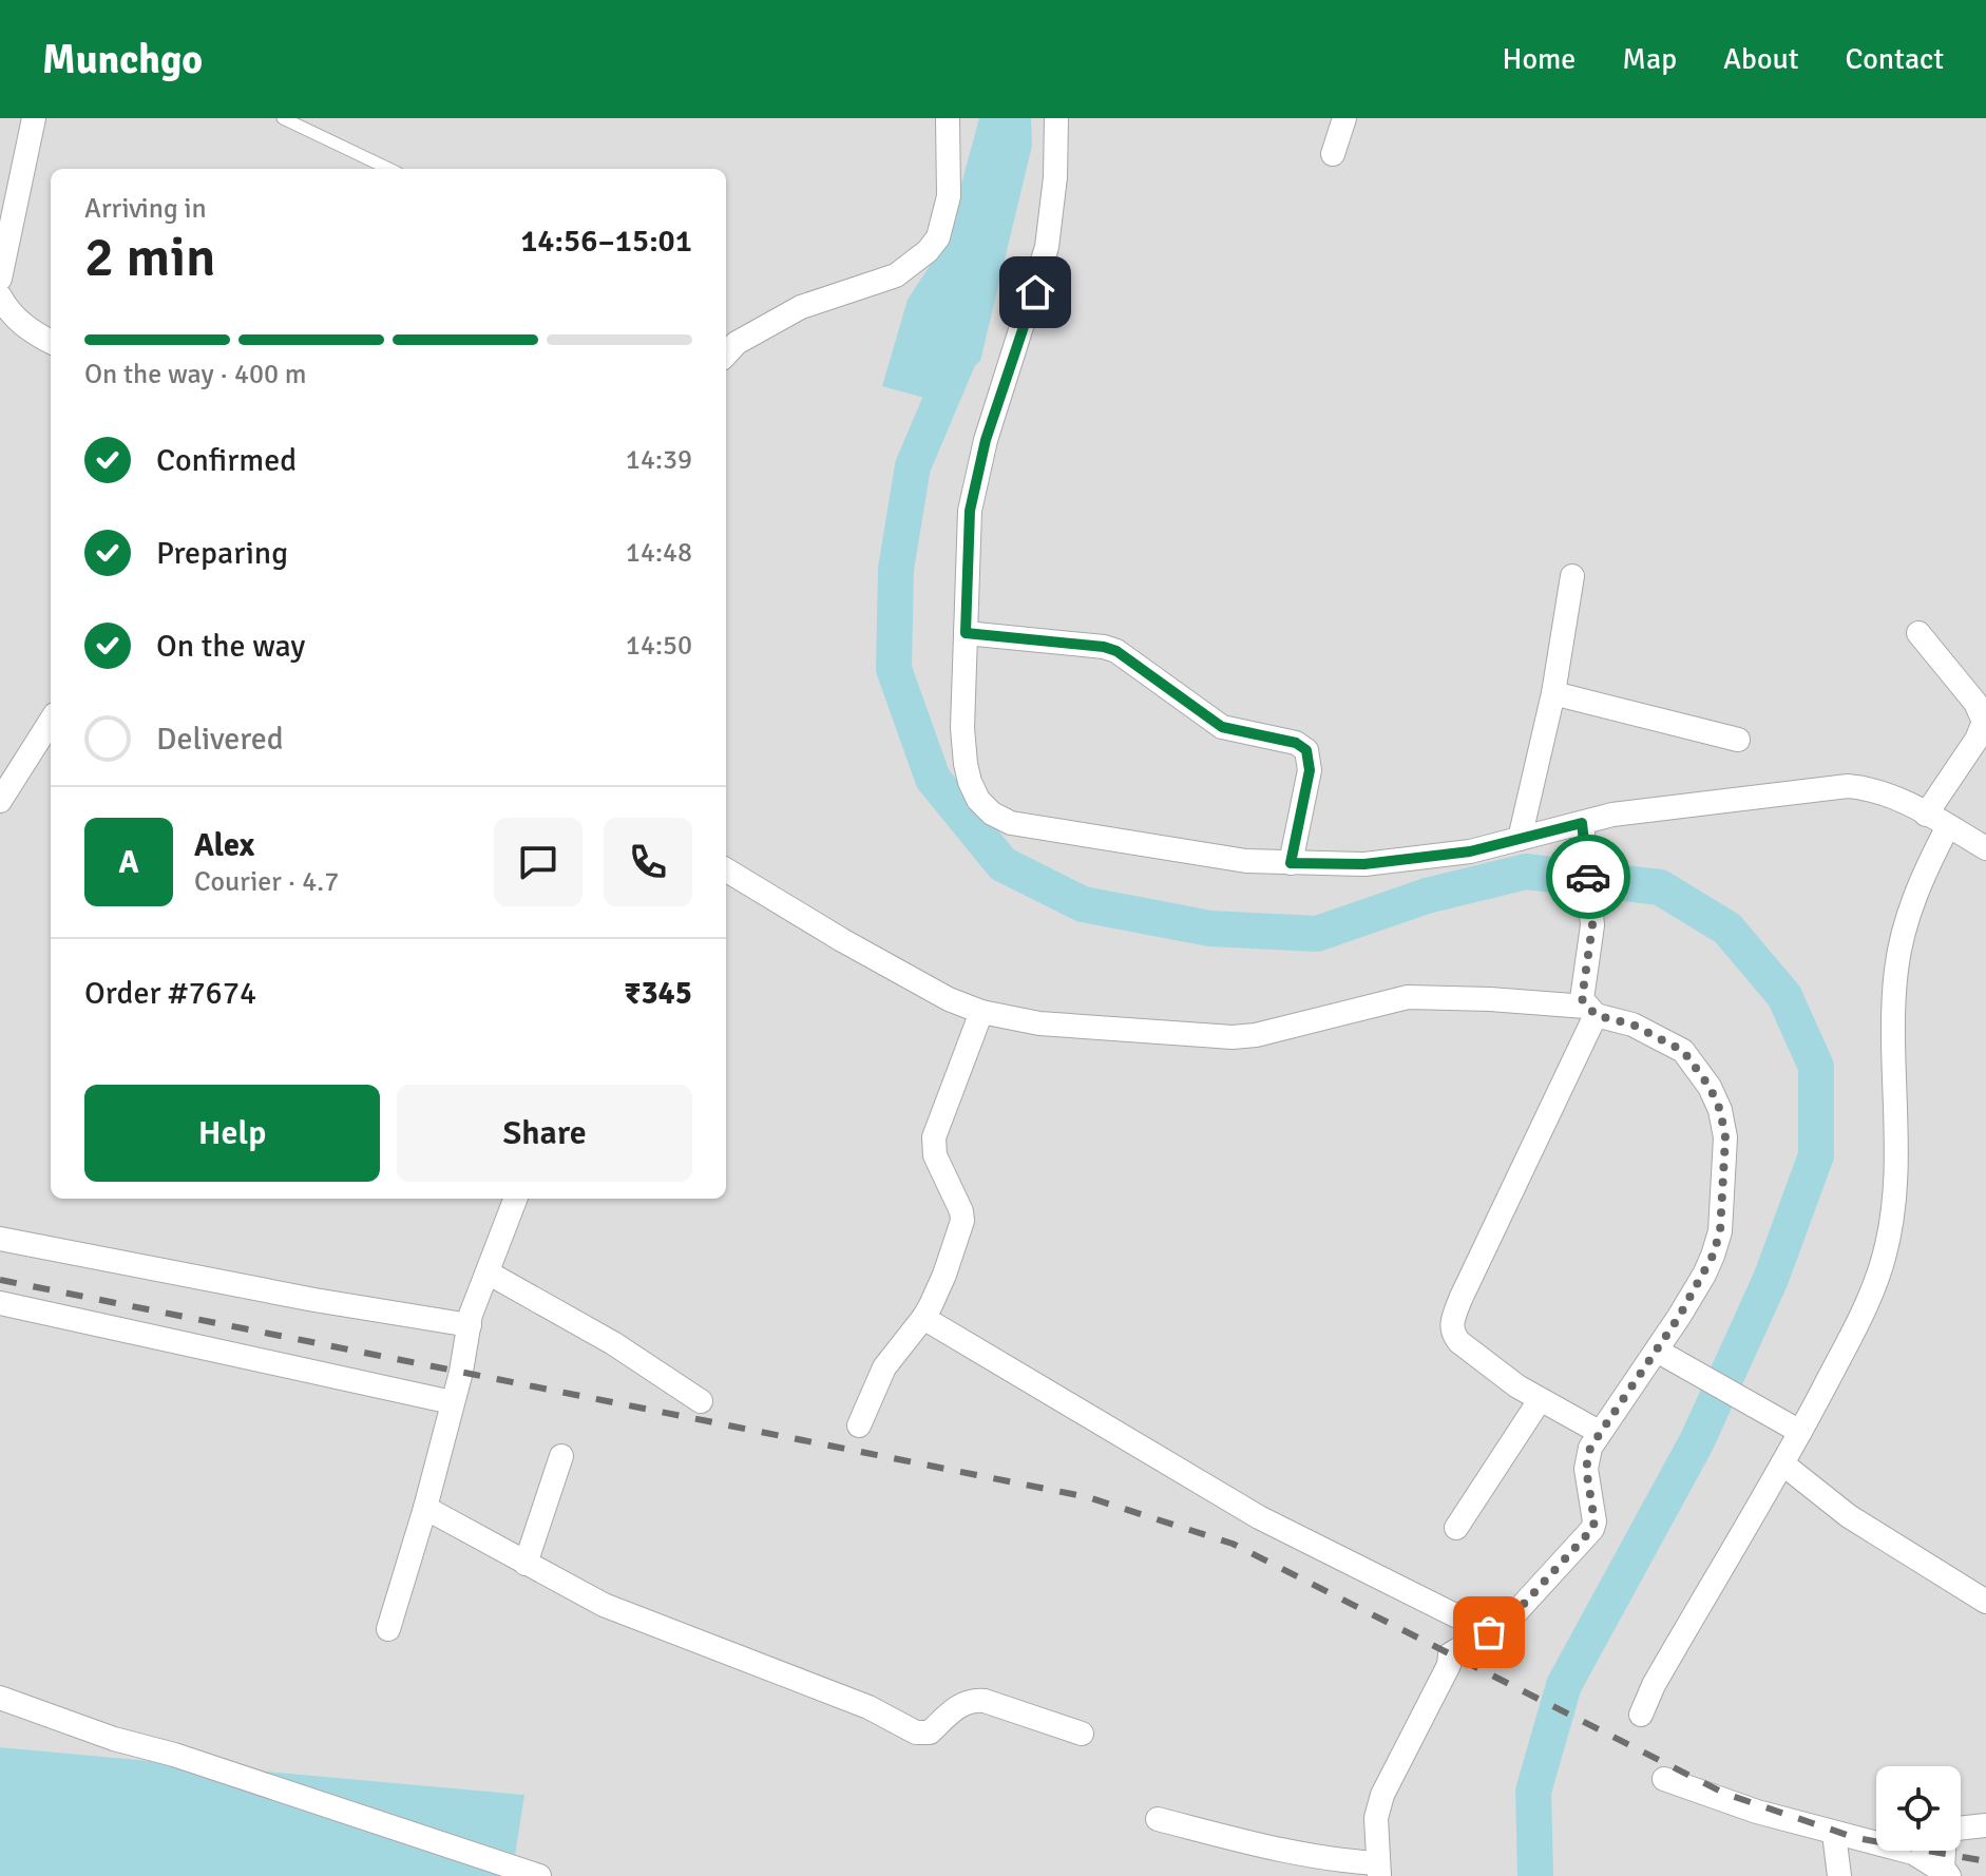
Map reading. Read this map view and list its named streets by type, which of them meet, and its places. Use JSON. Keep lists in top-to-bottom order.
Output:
{
  "page": {
    "header": "Munchgo",
    "nav": [
      "Home",
      "Map",
      "About",
      "Contact"
    ],
    "heading": ["2 min", "Arriving in", "14:56–15:01"],
    "panel": [
      "Alex",
      "Courier · 4.7",
      "Order #7674",
      "₹345"
    ],
    "bar": "On the way · 400 m",
    "list": [
      ["Confirmed", "14:39"],
      ["Preparing", "14:48"],
      ["On the way", "14:50"],
      "Delivered"
    ],
    "round": "A",
    "buttons": ["Help", "Share"]
  }
}
